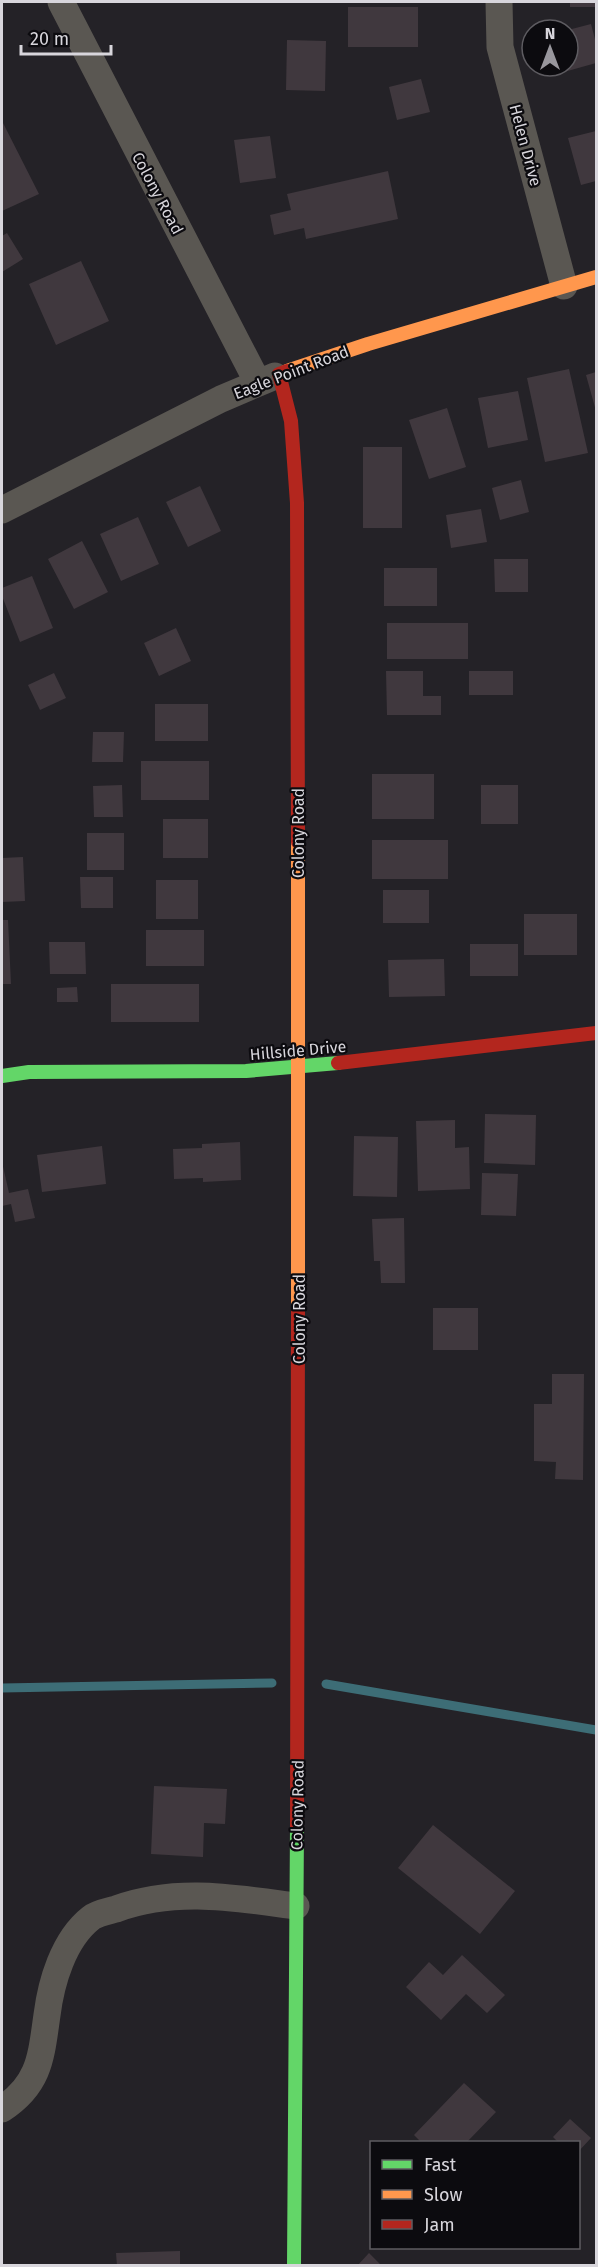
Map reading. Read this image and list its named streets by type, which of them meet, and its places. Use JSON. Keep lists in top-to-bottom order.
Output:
{
  "streets": {
    "street": [
      "Helen Drive",
      "Colony Road",
      "Eagle Point Road",
      "Hillside Drive"
    ]
  },
  "crossings": [
    ["Helen Drive", "Eagle Point Road"],
    ["Colony Road", "Eagle Point Road"],
    ["Colony Road", "Hillside Drive"]
  ],
  "legend": ["Fast", "Slow", "Jam"],
  "scale_bar": "20 m",
  "north": "top"
}
